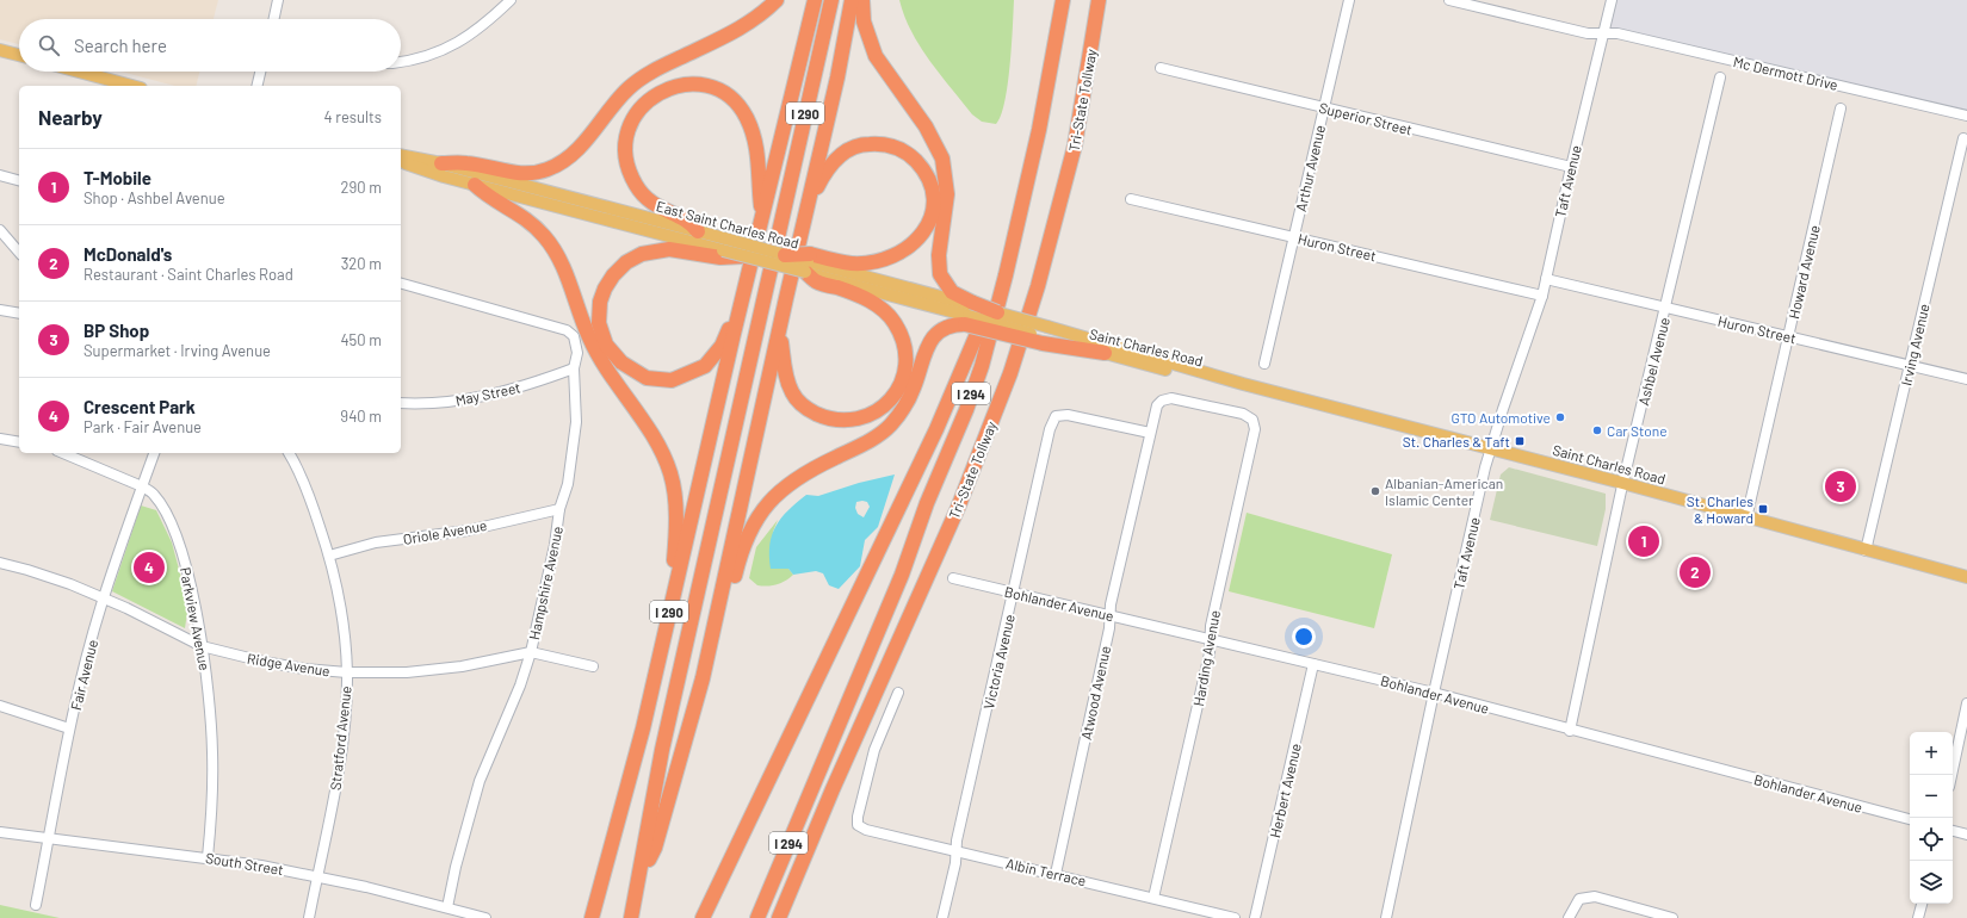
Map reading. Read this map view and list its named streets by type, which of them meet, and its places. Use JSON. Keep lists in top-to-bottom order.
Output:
{
  "streets": {
    "highway": ["Tri-State Tollway", "I 290", "I 294"],
    "main road": ["East Saint Charles Road", "Saint Charles Road"],
    "street": [
      "Mc Dermott Drive",
      "Superior Street",
      "Arthur Avenue",
      "Taft Avenue",
      "Huron Street",
      "Howard Avenue",
      "Irving Avenue",
      "Ashbel Avenue",
      "May Street",
      "Oriole Avenue",
      "Hampshire Avenue",
      "Bohlander Avenue",
      "Parkview Avenue",
      "Harding Avenue",
      "Victoria Avenue",
      "Ridge Avenue",
      "Fair Avenue",
      "Atwood Avenue",
      "Stratford Avenue",
      "Herbert Avenue",
      "South Street",
      "Albin Terrace"
    ]
  },
  "crossings": [
    ["Mc Dermott Drive", "Taft Avenue"],
    ["Superior Street", "Arthur Avenue"],
    ["Superior Street", "Taft Avenue"],
    ["Arthur Avenue", "Huron Street"],
    ["Taft Avenue", "Huron Street"],
    ["Taft Avenue", "Saint Charles Road"],
    ["Taft Avenue", "Bohlander Avenue"],
    ["Huron Street", "Howard Avenue"],
    ["Huron Street", "Irving Avenue"],
    ["Huron Street", "Ashbel Avenue"],
    ["Howard Avenue", "Saint Charles Road"],
    ["Irving Avenue", "Saint Charles Road"],
    ["Saint Charles Road", "Ashbel Avenue"],
    ["Ashbel Avenue", "Bohlander Avenue"],
    ["May Street", "Hampshire Avenue"],
    ["Oriole Avenue", "Hampshire Avenue"],
    ["Oriole Avenue", "Stratford Avenue"],
    ["Hampshire Avenue", "Ridge Avenue"],
    ["Hampshire Avenue", "South Street"],
    ["Bohlander Avenue", "Harding Avenue"],
    ["Bohlander Avenue", "Victoria Avenue"],
    ["Bohlander Avenue", "Atwood Avenue"],
    ["Bohlander Avenue", "Herbert Avenue"],
    ["Parkview Avenue", "Ridge Avenue"],
    ["Parkview Avenue", "Fair Avenue"],
    ["Parkview Avenue", "South Street"],
    ["Harding Avenue", "Atwood Avenue"],
    ["Harding Avenue", "Albin Terrace"],
    ["Victoria Avenue", "Atwood Avenue"],
    ["Victoria Avenue", "Albin Terrace"],
    ["Ridge Avenue", "Fair Avenue"],
    ["Ridge Avenue", "Stratford Avenue"],
    ["Fair Avenue", "South Street"],
    ["Atwood Avenue", "Albin Terrace"],
    ["Stratford Avenue", "South Street"]
  ],
  "places": {
    "other": ["GTO Automotive", "Car Stone", "Albanian-American Islamic Center"],
    "transit": ["St. Charles & Taft", "St. Charles & Howard"]
  },
  "page": {
    "search": "Search here",
    "heading": ["Nearby", "4 results"],
    "list": [
      {
        "mark": "1",
        "name": "T-Mobile",
        "note": "Shop · Ashbel Avenue",
        "value": "290 m"
      },
      {
        "mark": "2",
        "name": "McDonald's",
        "note": "Restaurant · Saint Charles Road",
        "value": "320 m"
      },
      {
        "mark": "3",
        "name": "BP Shop",
        "note": "Supermarket · Irving Avenue",
        "value": "450 m"
      },
      {
        "mark": "4",
        "name": "Crescent Park",
        "note": "Park · Fair Avenue",
        "value": "940 m"
      }
    ],
    "pins": [
      "3",
      "1",
      "4",
      "2"
    ],
    "map_buttons": ["+", "−"]
  }
}
